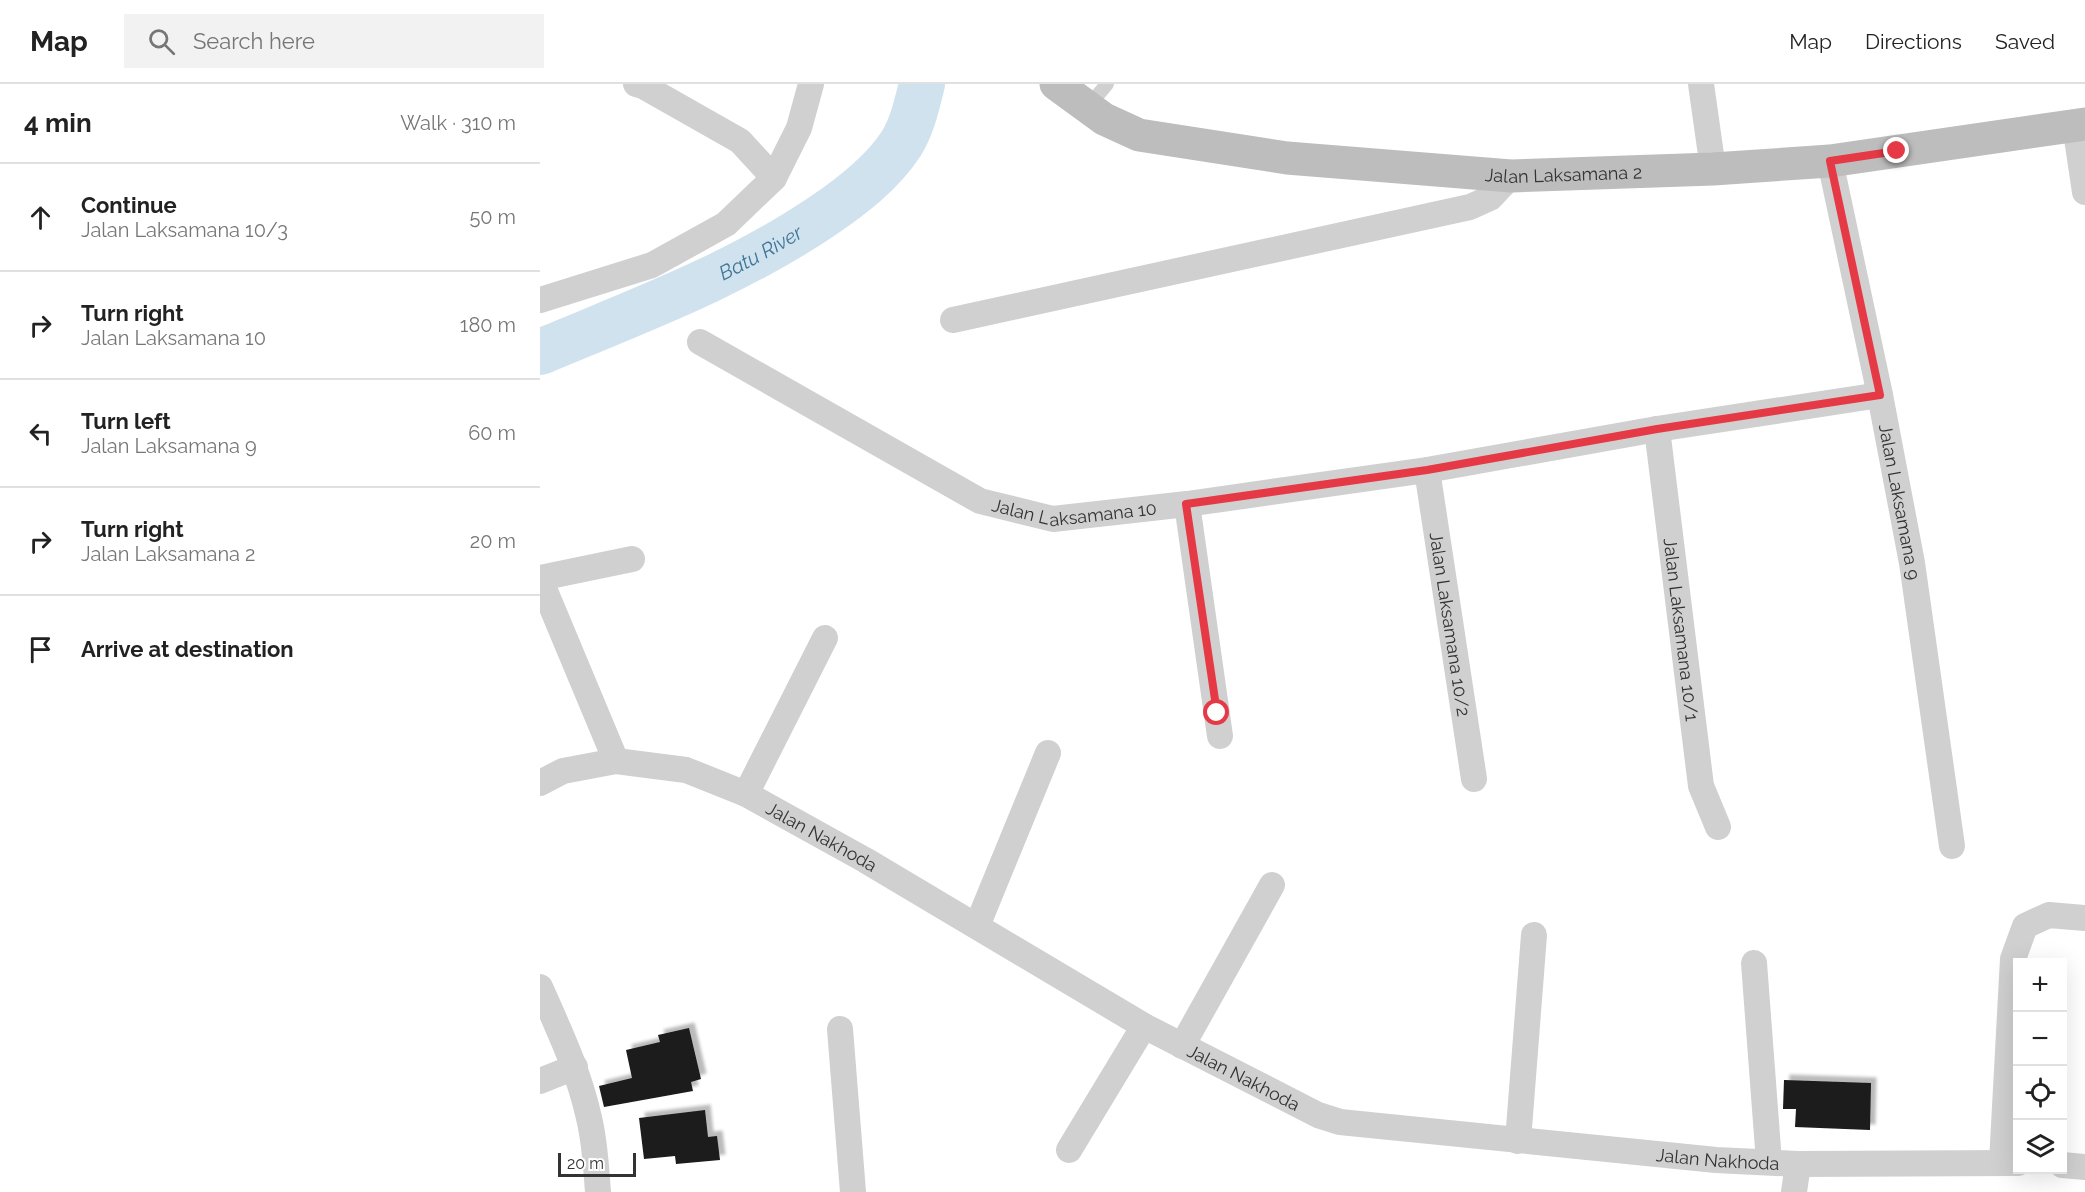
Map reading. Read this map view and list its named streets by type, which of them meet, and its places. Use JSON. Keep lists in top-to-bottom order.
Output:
{
  "streets": {
    "street": [
      "Jalan Laksamana 2",
      "Jalan Laksamana 9",
      "Jalan Laksamana 10",
      "Jalan Laksamana 10/2",
      "Jalan Laksamana 10/1",
      "Jalan Nakhoda"
    ]
  },
  "crossings": [
    ["Jalan Laksamana 2", "Jalan Laksamana 9"],
    ["Jalan Laksamana 9", "Jalan Laksamana 10"],
    ["Jalan Laksamana 10", "Jalan Laksamana 10/2"],
    ["Jalan Laksamana 10", "Jalan Laksamana 10/1"]
  ],
  "water": ["Batu River"],
  "scale_bar": "20 m",
  "page": {
    "header": "Map",
    "search": "Search here",
    "nav": ["Map", "Directions", "Saved"],
    "heading": ["4 min", "Walk · 310 m"],
    "list": [
      ["Continue", "Jalan Laksamana 10/3", "50 m"],
      ["Turn right", "Jalan Laksamana 10", "180 m"],
      ["Turn left", "Jalan Laksamana 9", "60 m"],
      ["Turn right", "Jalan Laksamana 2", "20 m"],
      "Arrive at destination"
    ],
    "map_buttons": ["+", "−"],
    "scale": "20 m"
  }
}
